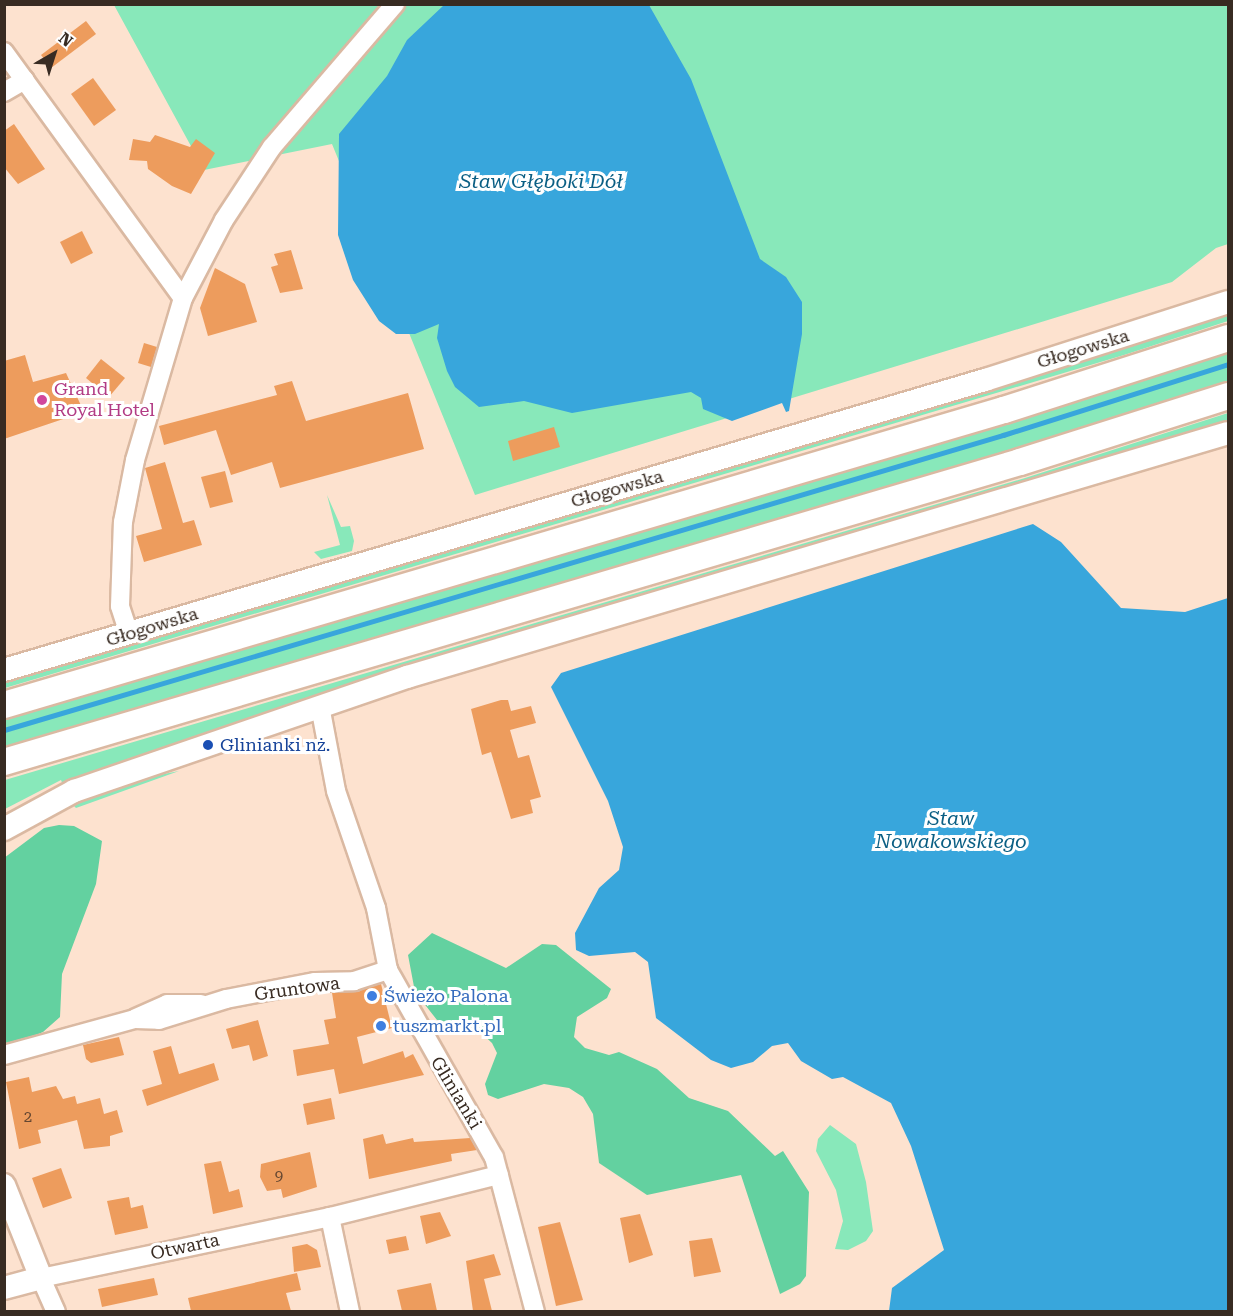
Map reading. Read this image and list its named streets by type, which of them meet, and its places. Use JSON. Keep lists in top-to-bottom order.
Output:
{
  "streets": {
    "main road": ["Głogowska"],
    "street": ["Gruntowa", "Glinianki", "Otwarta"]
  },
  "crossings": [
    ["Gruntowa", "Glinianki"],
    ["Glinianki", "Otwarta"]
  ],
  "water": ["Staw Głęboki Dół", "Staw Nowakowskiego"],
  "places": [
    "Grand Royal Hotel",
    "Glinianki nż.",
    "Świeżo Palona",
    "tuszmarkt.pl"
  ],
  "house_numbers": ["2", "9"],
  "north": "top right"
}
